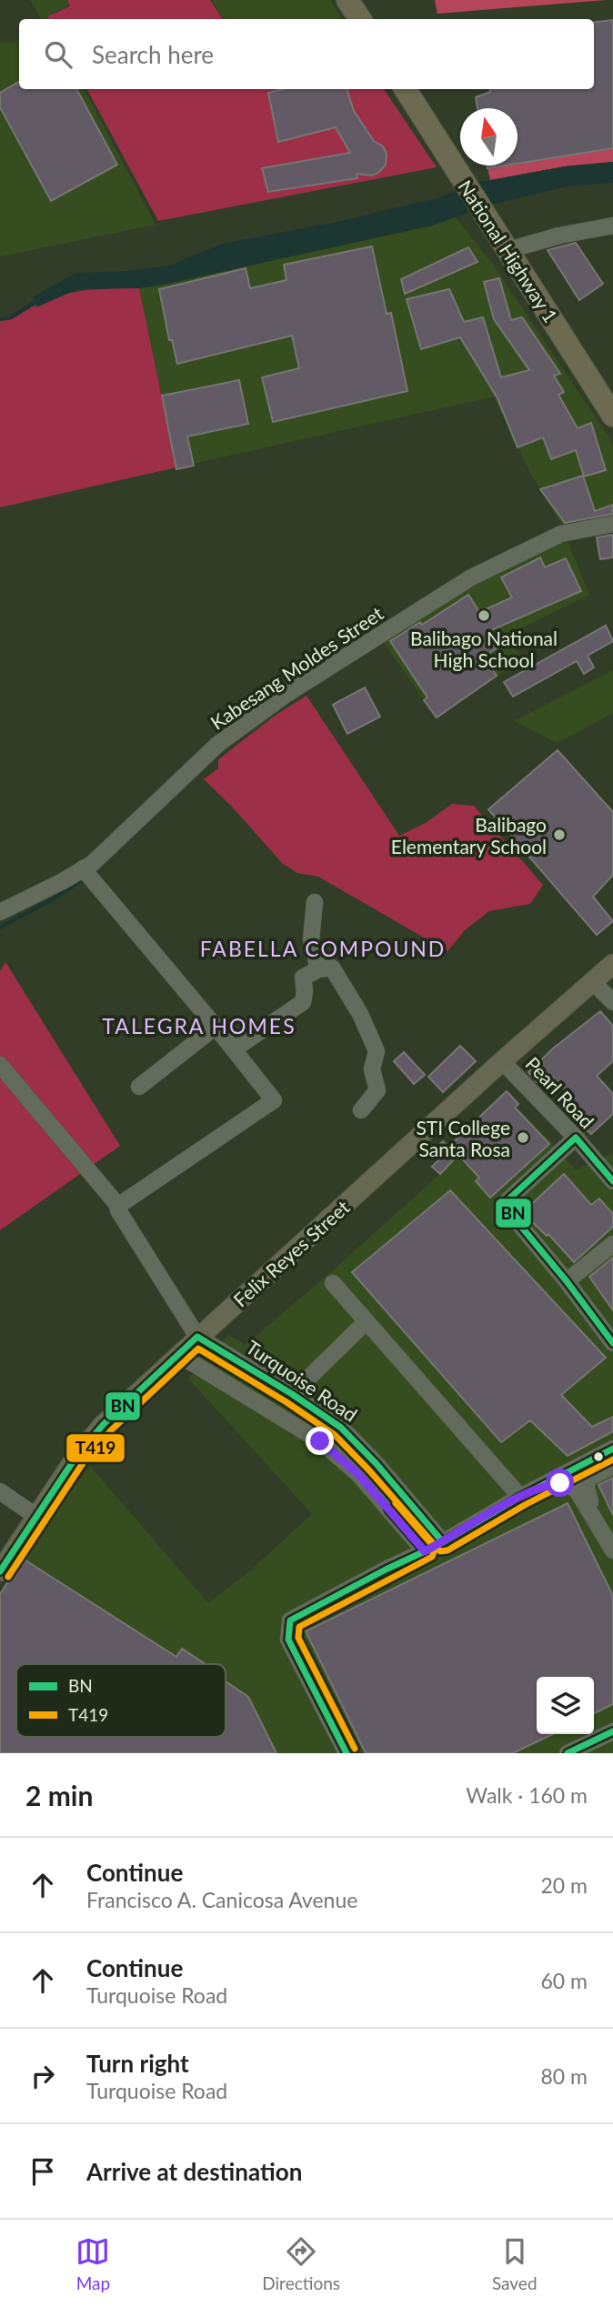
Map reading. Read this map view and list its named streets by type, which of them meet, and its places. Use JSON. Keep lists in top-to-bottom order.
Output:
{
  "streets": {
    "highway": ["National Highway 1"],
    "main road": ["Felix Reyes Street"],
    "street": ["Kabesang Moldes Street", "Pearl Road", "Turquoise Road"]
  },
  "crossings": [
    ["Pearl Road", "Felix Reyes Street"],
    ["Felix Reyes Street", "Turquoise Road"]
  ],
  "districts": ["FABELLA COMPOUND", "TALEGRA HOMES"],
  "places": ["Balibago National High School", "Balibago Elementary School", "STI College Santa Rosa"],
  "lines": ["transit line BN", "transit line T419"],
  "legend": ["BN", "T419"],
  "north": "top",
  "page": {
    "search": "Search here",
    "heading": ["2 min", "Walk · 160 m"],
    "list": [
      ["Continue", "Francisco A. Canicosa Avenue", "20 m"],
      ["Continue", "Turquoise Road", "60 m"],
      ["Turn right", "Turquoise Road", "80 m"],
      "Arrive at destination"
    ],
    "nav": ["Map", "Directions", "Saved"]
  }
}
